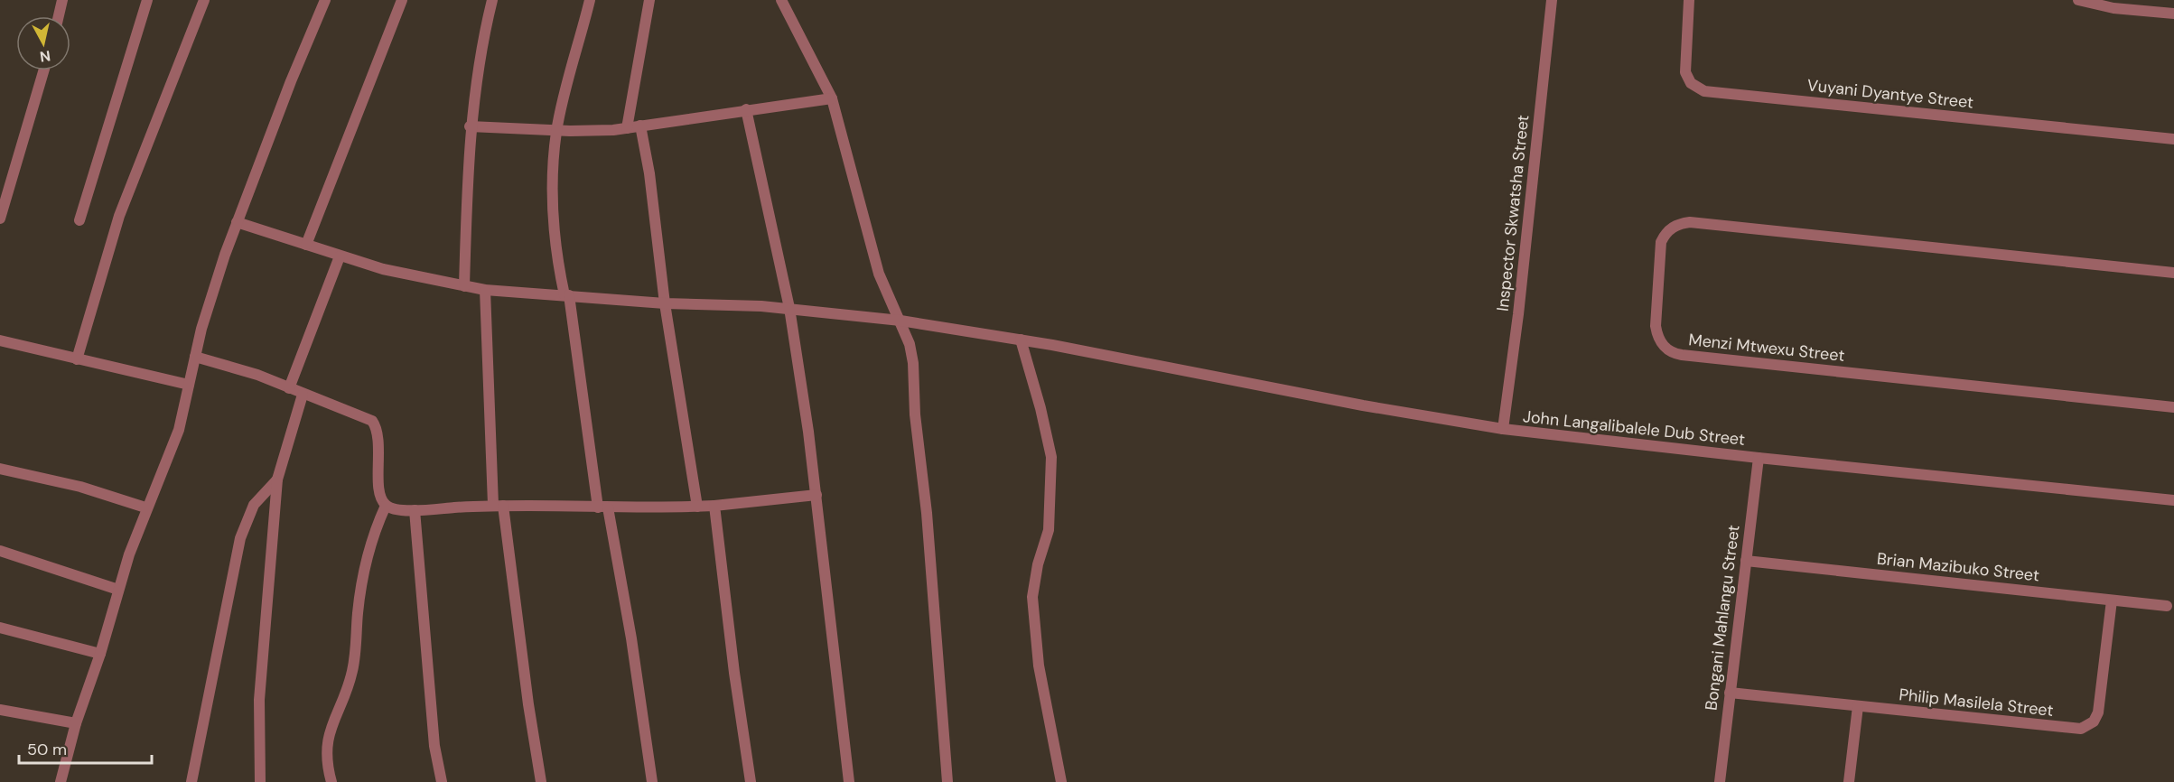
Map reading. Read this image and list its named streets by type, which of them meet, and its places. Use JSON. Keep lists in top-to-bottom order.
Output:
{
  "streets": {
    "street": [
      "Vuyani Dyantye Street",
      "Inspector Skwatsha Street",
      "Menzi Mtwexu Street",
      "John Langalibalele Dub Street",
      "Brian Mazibuko Street",
      "Bongani Mahlangu Street",
      "Philip Masilela Street"
    ]
  },
  "crossings": [
    ["Inspector Skwatsha Street", "John Langalibalele Dub Street"],
    ["John Langalibalele Dub Street", "Bongani Mahlangu Street"],
    ["Brian Mazibuko Street", "Bongani Mahlangu Street"],
    ["Brian Mazibuko Street", "Philip Masilela Street"],
    ["Bongani Mahlangu Street", "Philip Masilela Street"]
  ],
  "scale_bar": "50 m",
  "north": "bottom"
}
